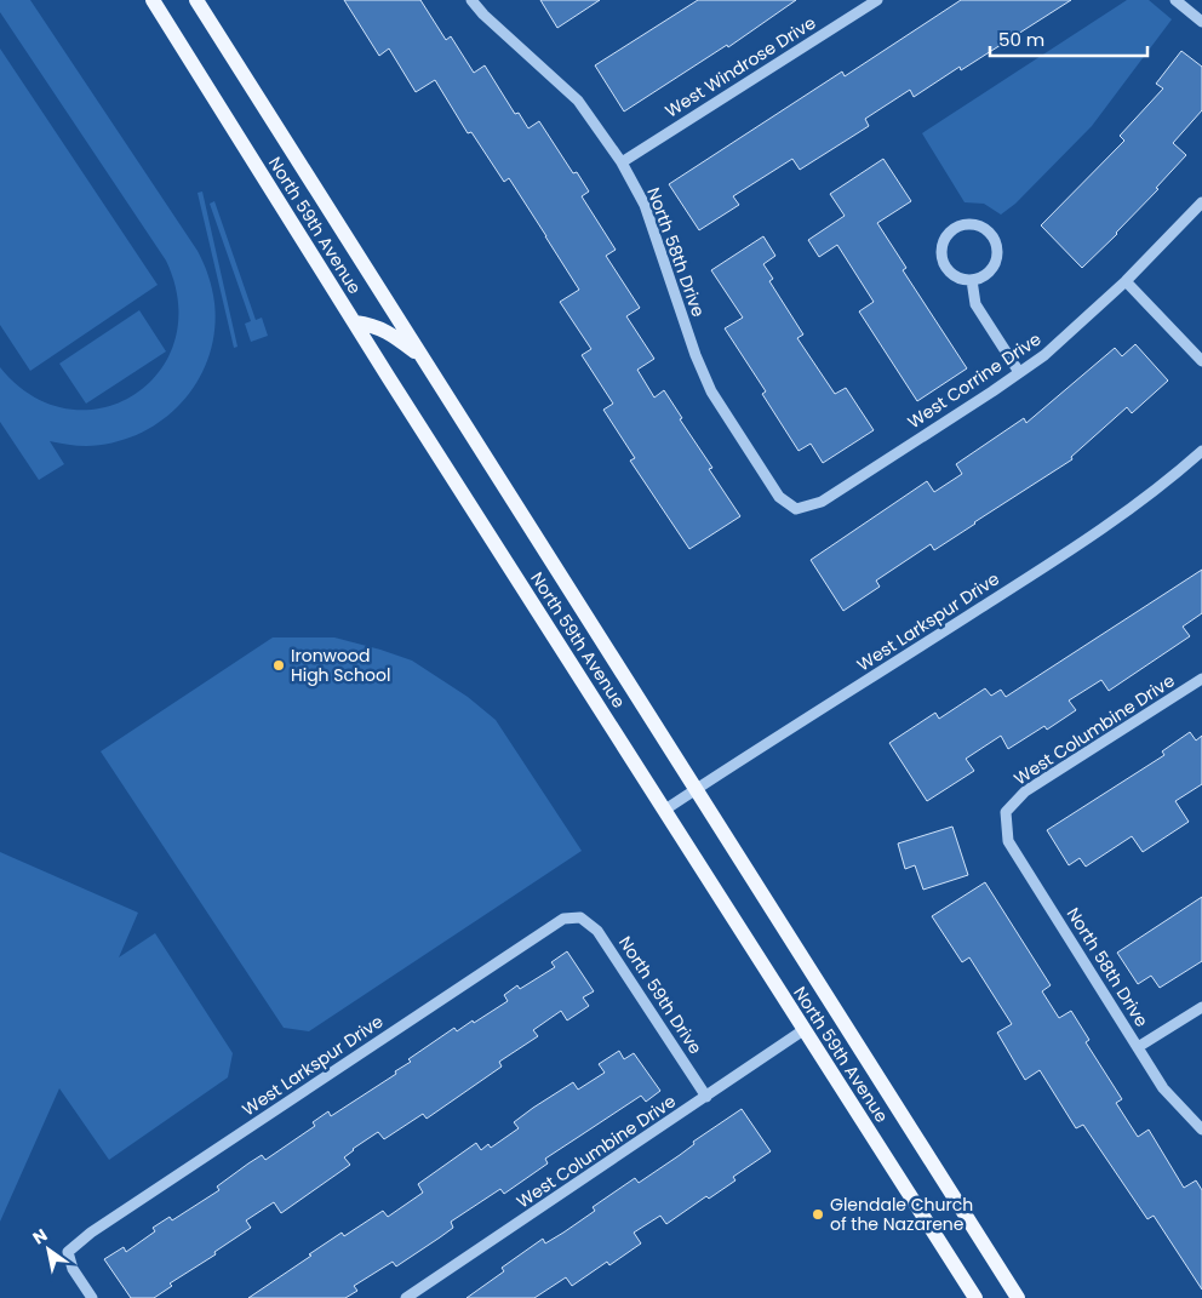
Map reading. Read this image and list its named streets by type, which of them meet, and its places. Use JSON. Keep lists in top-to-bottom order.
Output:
{
  "streets": {
    "main road": ["North 59th Avenue"],
    "street": [
      "West Windrose Drive",
      "North 58th Drive",
      "West Corrine Drive",
      "West Larkspur Drive",
      "West Columbine Drive",
      "North 59th Drive"
    ]
  },
  "crossings": [
    ["West Windrose Drive", "North 58th Drive"],
    ["North 59th Avenue", "West Larkspur Drive"],
    ["North 59th Avenue", "West Columbine Drive"],
    ["North 58th Drive", "West Corrine Drive"],
    ["North 58th Drive", "West Columbine Drive"],
    ["West Larkspur Drive", "North 59th Drive"],
    ["West Columbine Drive", "North 59th Drive"]
  ],
  "places": ["Ironwood High School", "Glendale Church of the Nazarene"],
  "scale_bar": "50 m",
  "north": "top left"
}
